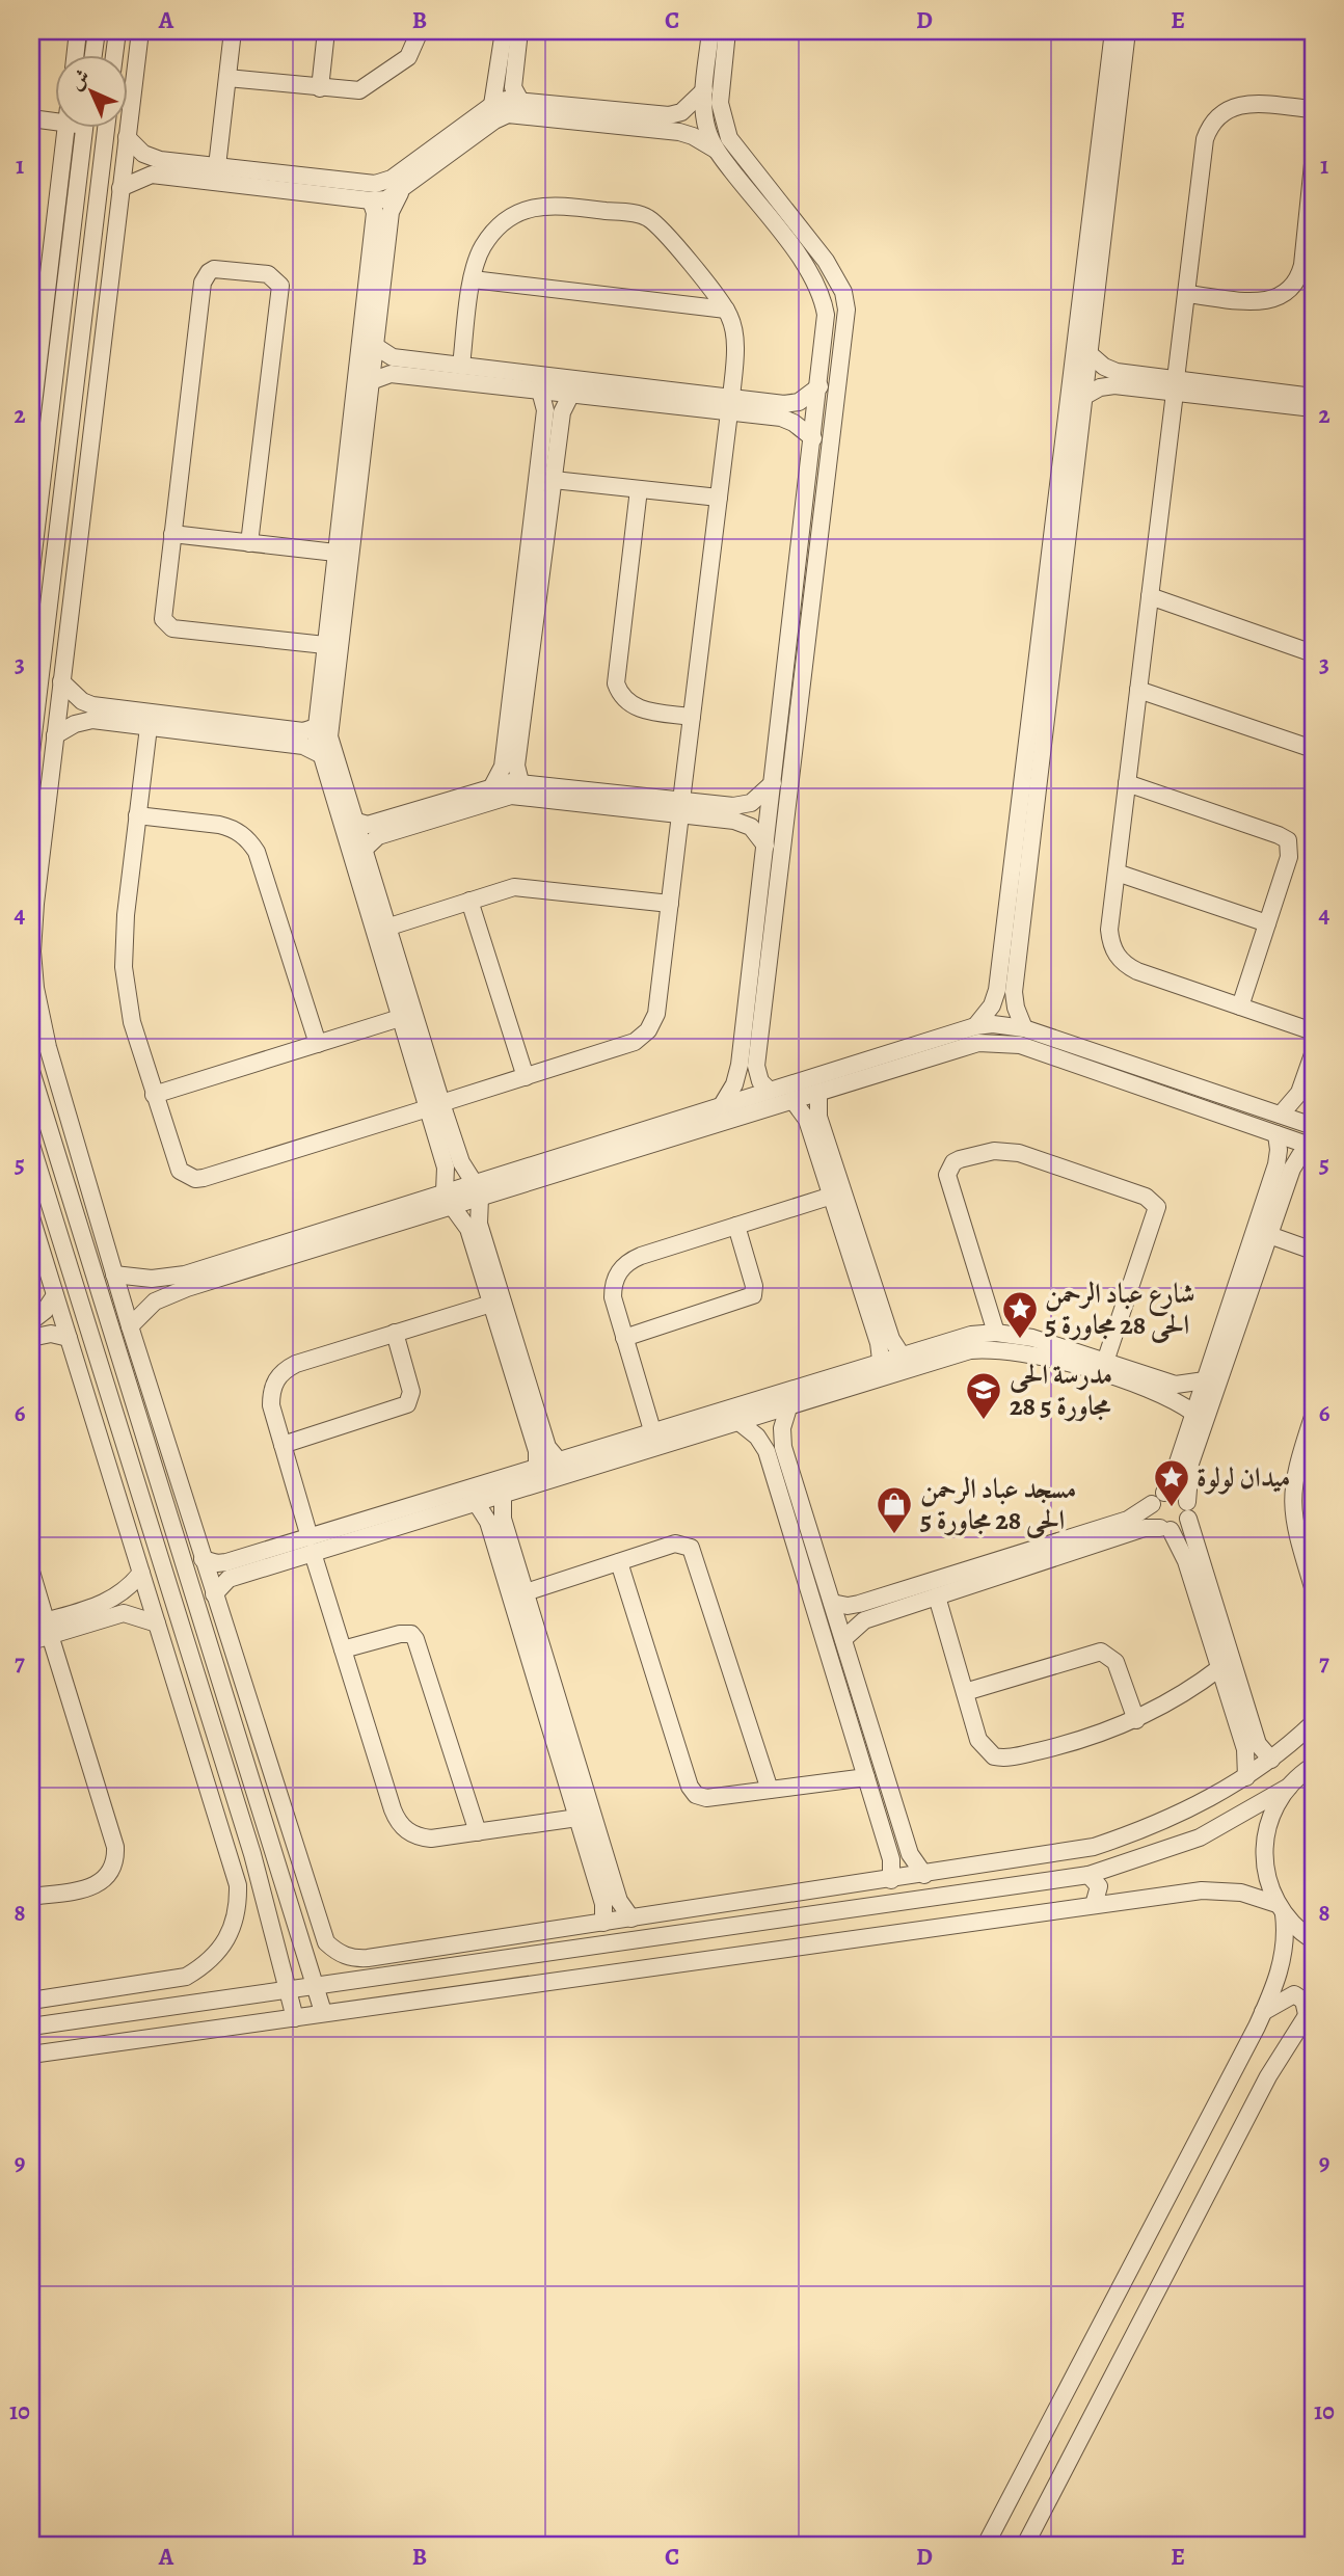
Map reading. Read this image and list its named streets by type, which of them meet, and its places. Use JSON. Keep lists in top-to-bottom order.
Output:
{
  "places": {
    "place": ["شارع عباد الرحمن الحى 28 مجاورة 5", "ميدان لولوة"],
    "school or university": ["مدرسة الحى 28 مجاورة 5"],
    "shop": ["مسجد عباد الرحمن الحى 28 مجاورة 5"]
  },
  "north": "top left",
  "grid": {
    "columns": [
      "A",
      "B",
      "C",
      "D",
      "E"
    ],
    "rows": [
      "1",
      "2",
      "3",
      "4",
      "5",
      "6",
      "7",
      "8",
      "9",
      "10"
    ]
  }
}
